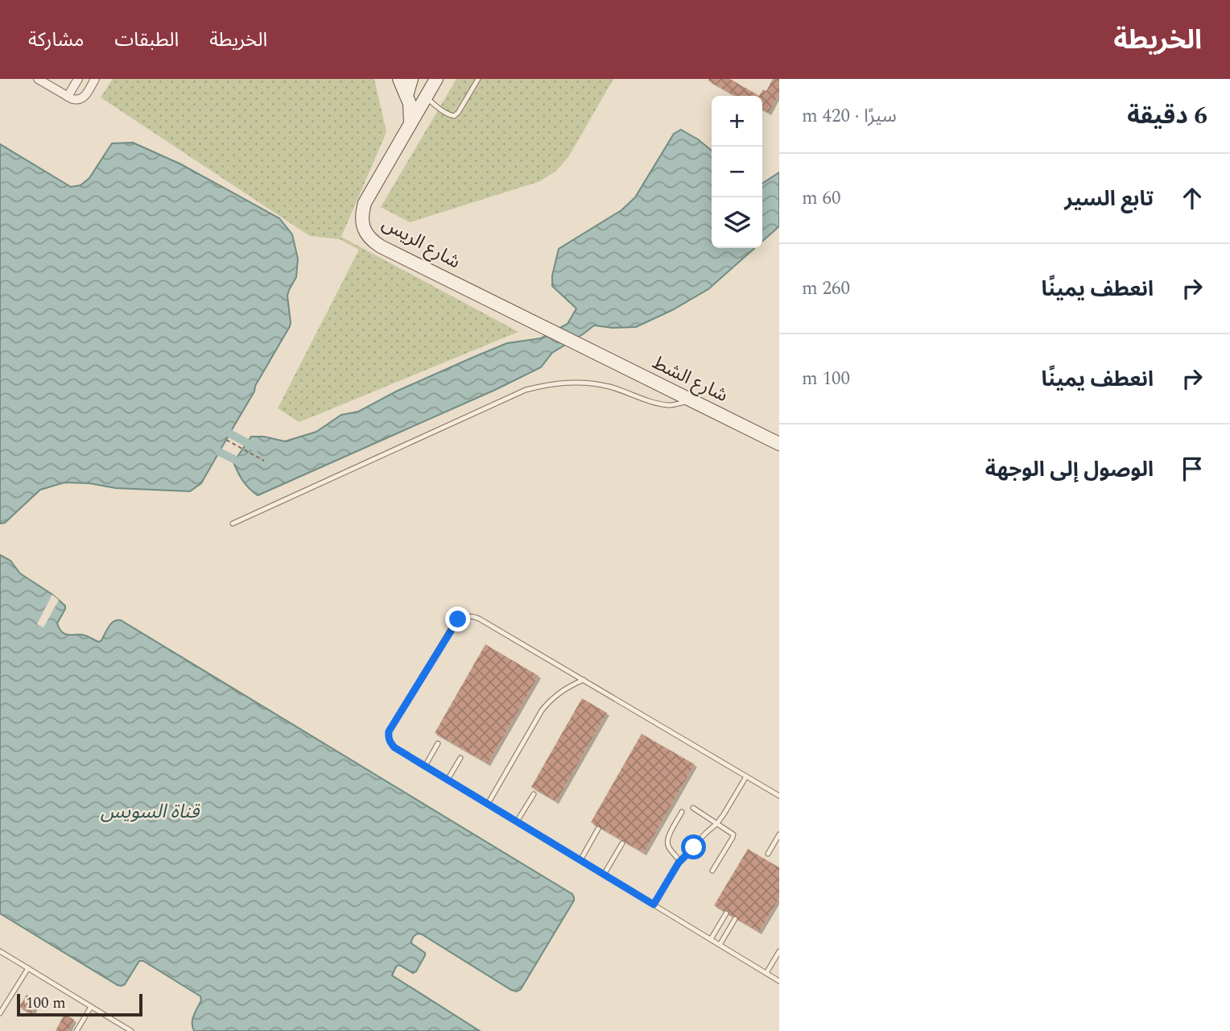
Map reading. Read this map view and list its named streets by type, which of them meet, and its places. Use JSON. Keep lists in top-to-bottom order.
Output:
{
  "streets": {
    "street": ["شارع الريس", "شارع الشط"]
  },
  "crossings": [
    ["شارع الريس", "شارع الشط"]
  ],
  "water": ["قناة السويس"],
  "scale_bar": "100 m",
  "page": {
    "header": "الخريطة",
    "nav": ["الخريطة", "الطبقات", "مشاركة"],
    "heading": ["6 دقيقة", "سيرًا · 420 m"],
    "map_buttons": ["+", "−"],
    "list": [
      ["تابع السير", "60 m"],
      ["انعطف يمينًا", "260 m"],
      ["انعطف يمينًا", "100 m"],
      "الوصول إلى الوجهة"
    ],
    "scale": "100 m"
  }
}
